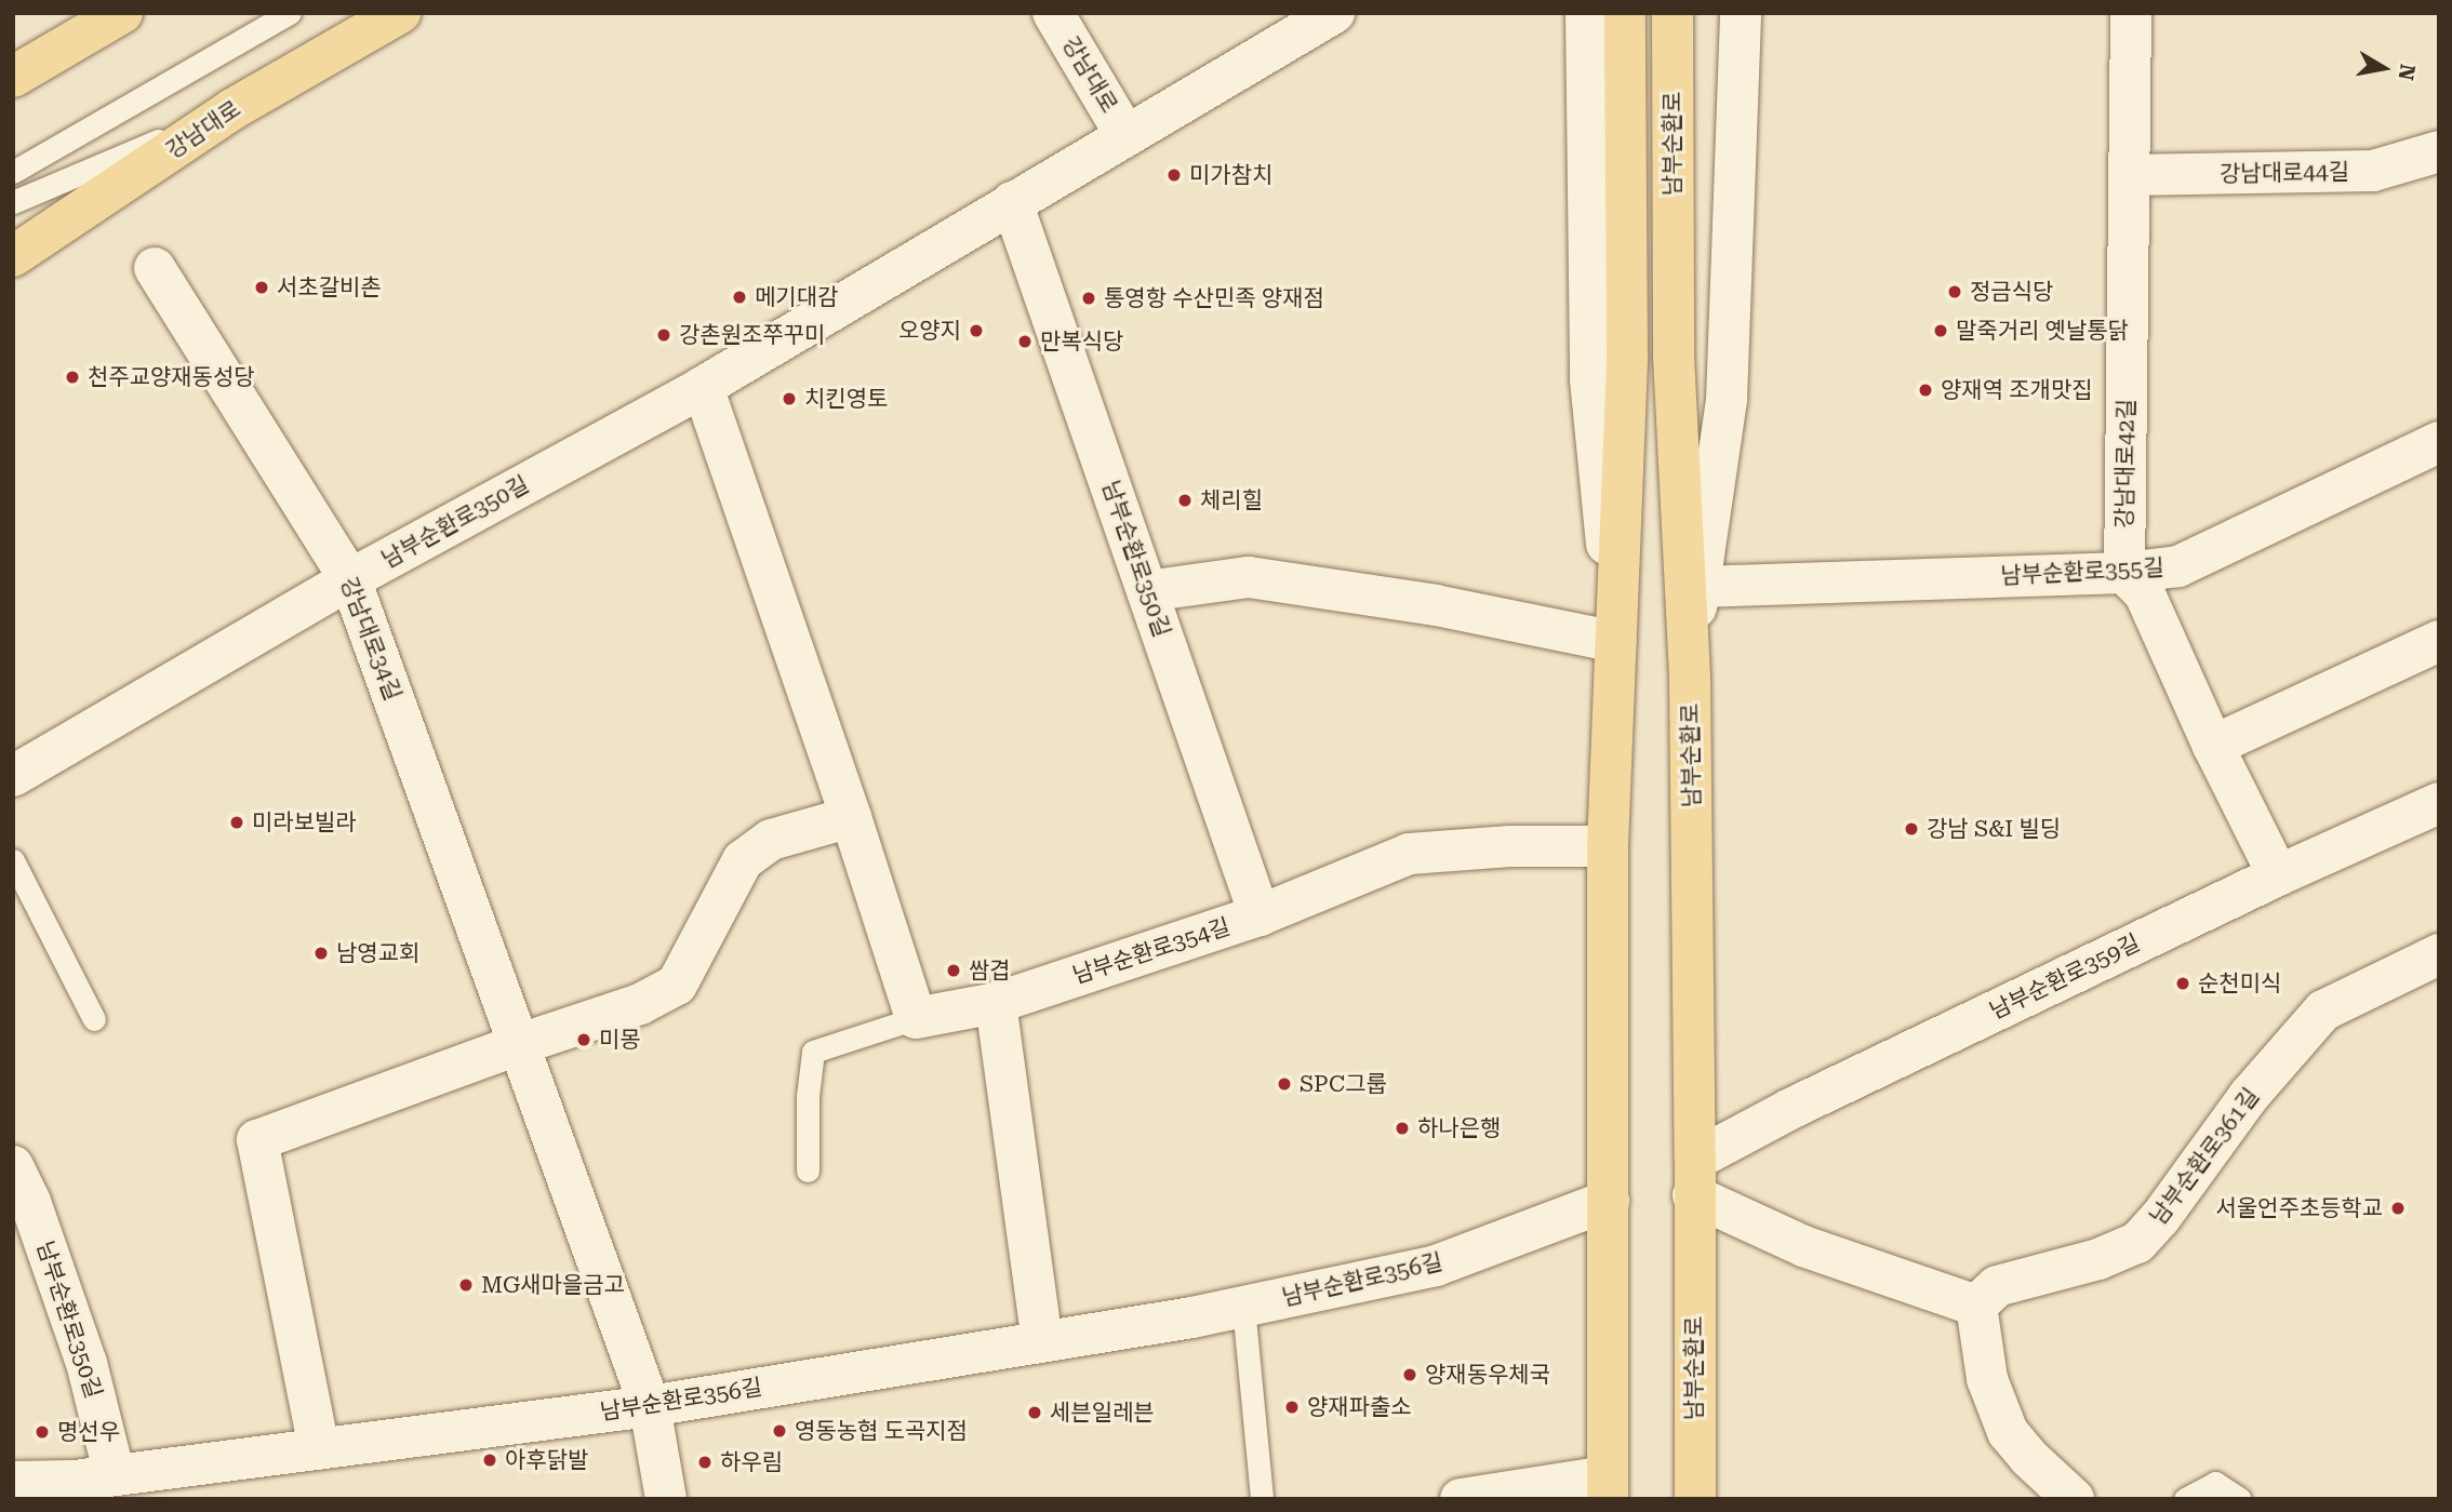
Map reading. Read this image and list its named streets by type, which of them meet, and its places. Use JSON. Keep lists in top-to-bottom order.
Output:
{
  "streets": {
    "main road": ["강남대로", "남부순환로"],
    "street": [
      "강남대로44길",
      "강남대로42길",
      "남부순환로350길",
      "남부순환로355길",
      "강남대로34길",
      "남부순환로354길",
      "남부순환로359길",
      "남부순환로361길",
      "남부순환로356길"
    ]
  },
  "crossings": [
    ["강남대로", "남부순환로350길"],
    ["남부순환로", "남부순환로354길"],
    ["남부순환로", "남부순환로359길"],
    ["남부순환로", "남부순환로356길"],
    ["강남대로44길", "강남대로42길"],
    ["강남대로42길", "남부순환로355길"],
    ["남부순환로350길", "강남대로34길"],
    ["남부순환로350길", "남부순환로354길"],
    ["남부순환로350길", "남부순환로356길"],
    ["강남대로34길", "남부순환로356길"]
  ],
  "places": [
    "미가참치",
    "서초갈비촌",
    "정금식당",
    "메기대감",
    "통영항 수산민족 양재점",
    "오양지",
    "말죽거리 옛날통닭",
    "강촌원조쭈꾸미",
    "만복식당",
    "천주교양재동성당",
    "양재역 조개맛집",
    "치킨영토",
    "체리힐",
    "미라보빌라",
    "강남 S&I 빌딩",
    "남영교회",
    "쌈겹",
    "순천미식",
    "미몽",
    "SPC그룹",
    "하나은행",
    "서울언주초등학교",
    "MG새마을금고",
    "양재동우체국",
    "양재파출소",
    "세븐일레븐",
    "영동농협 도곡지점",
    "명선우",
    "아후닭발",
    "하우림"
  ],
  "north": "right"
}
